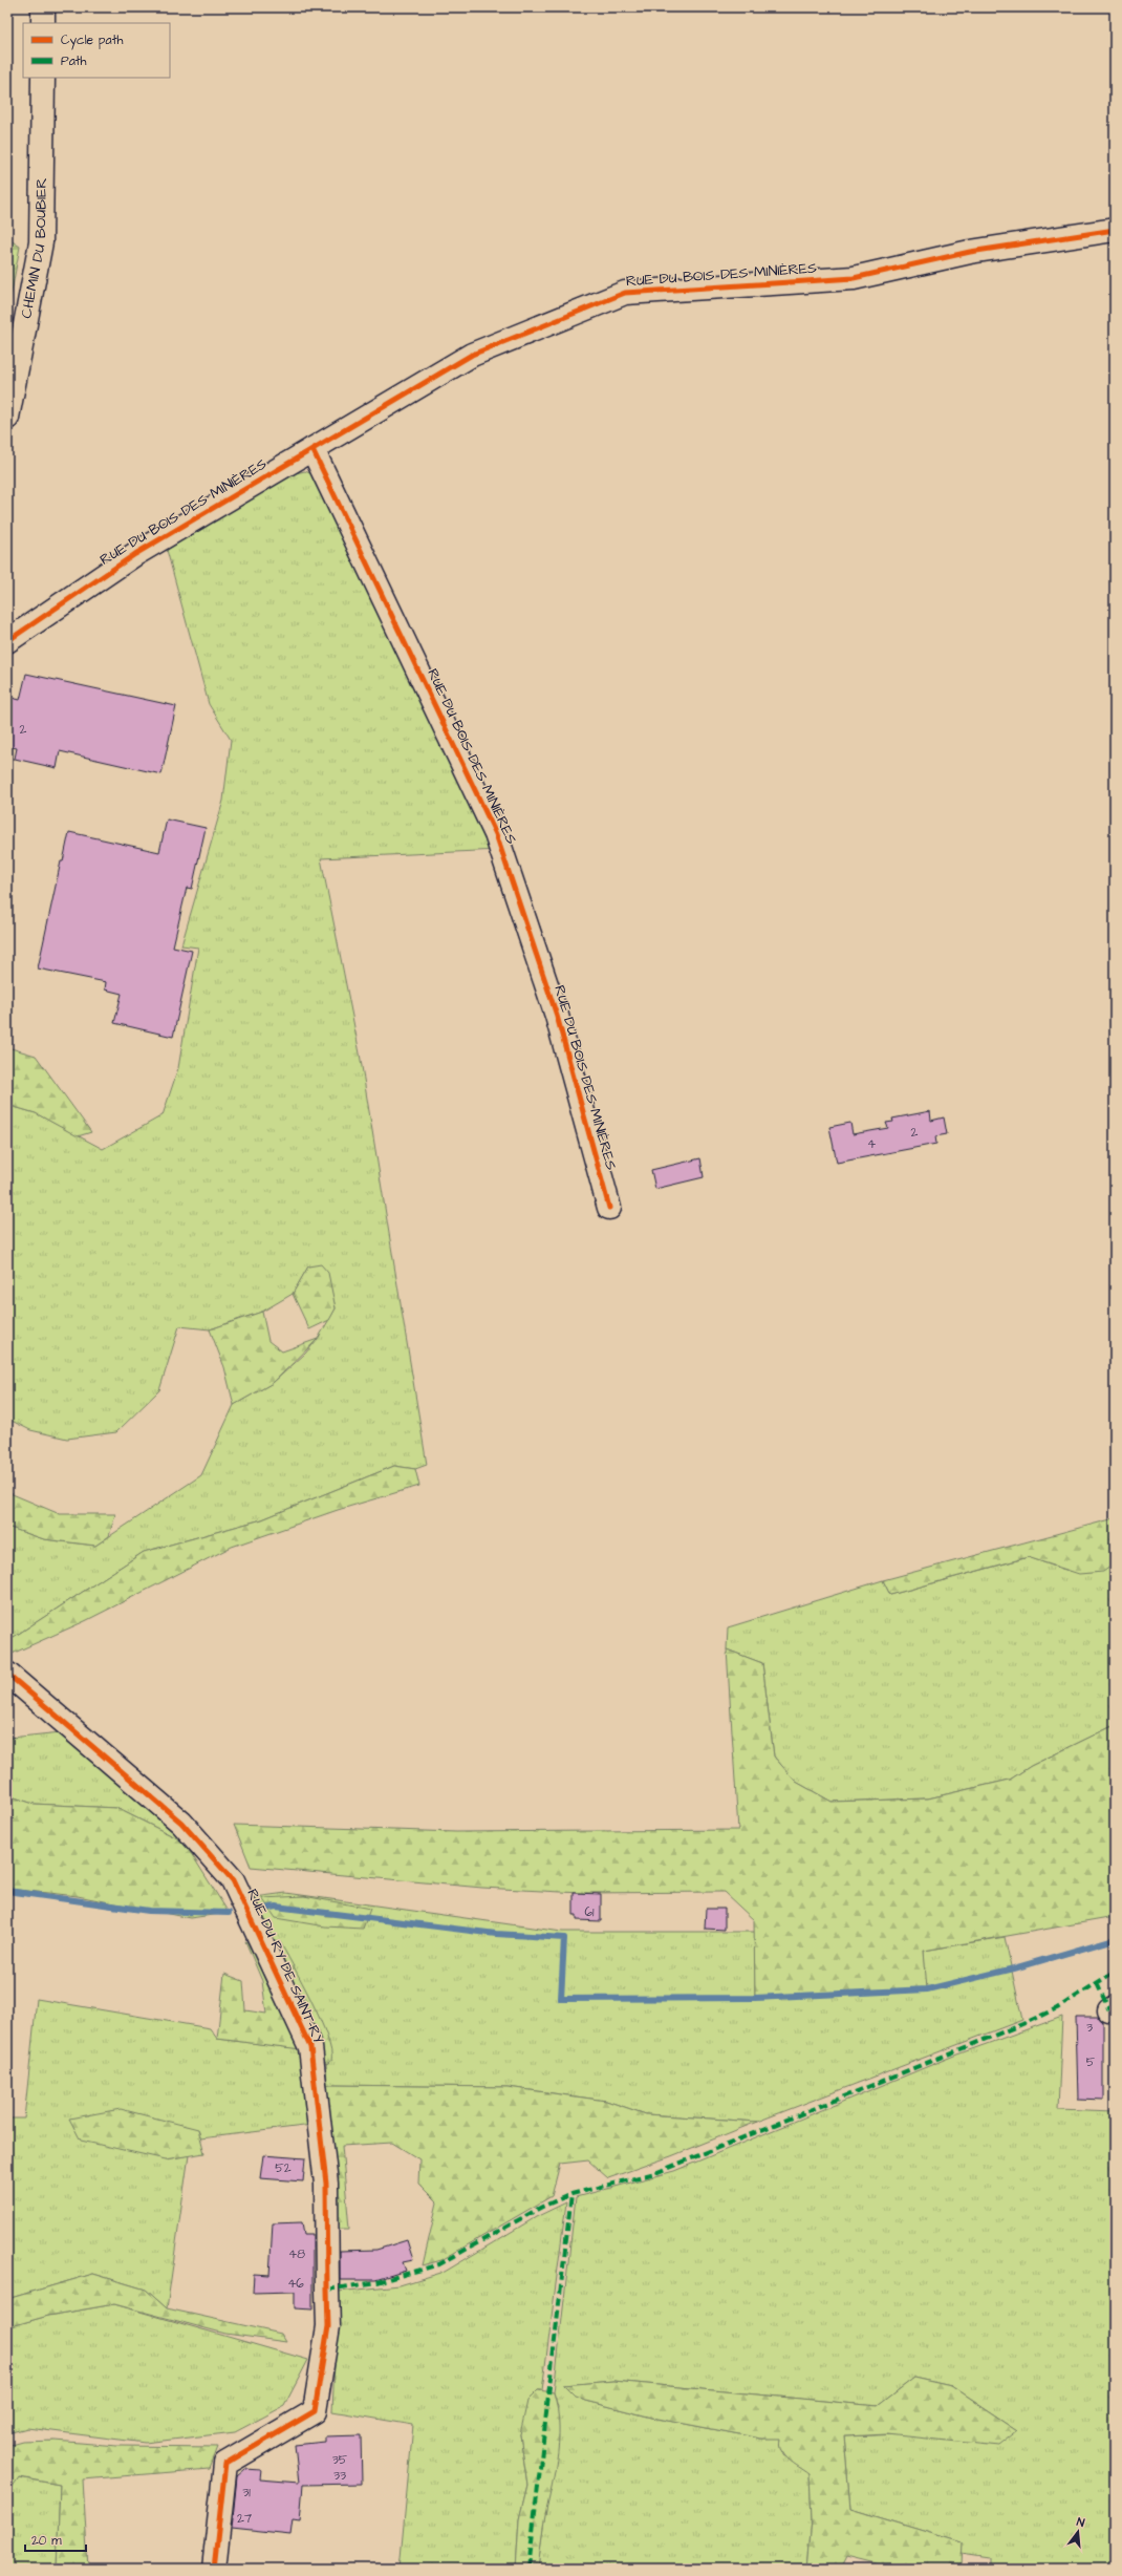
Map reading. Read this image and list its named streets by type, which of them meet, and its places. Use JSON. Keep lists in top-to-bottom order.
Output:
{
  "streets": {
    "street": ["CHEMIN DU BOUBIER", "RUE DU BOIS DES MINIÈRES", "RUE DU RY DE SAINT-RY"]
  },
  "house_numbers": [
    "2",
    "2",
    "4",
    "61",
    "3",
    "5",
    "52",
    "48",
    "46",
    "35",
    "33",
    "31",
    "27"
  ],
  "legend": ["Cycle path", "Path"],
  "scale_bar": "20 m",
  "north": "top"
}
